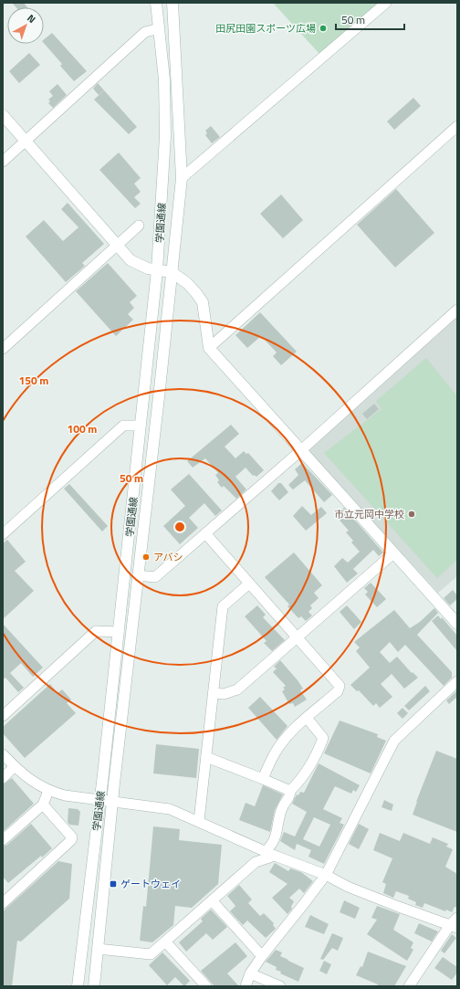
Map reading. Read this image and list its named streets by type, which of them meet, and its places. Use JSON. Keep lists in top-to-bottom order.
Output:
{
  "streets": {
    "street": ["学園通線"]
  },
  "places": {
    "other": ["田尻田園スポーツ広場", "市立元岡中学校", "アバシ"],
    "transit": ["ゲートウェイ"]
  },
  "scale_bar": "50 m",
  "north": "top right",
  "rings": ["150 m", "100 m", "50 m"]
}
